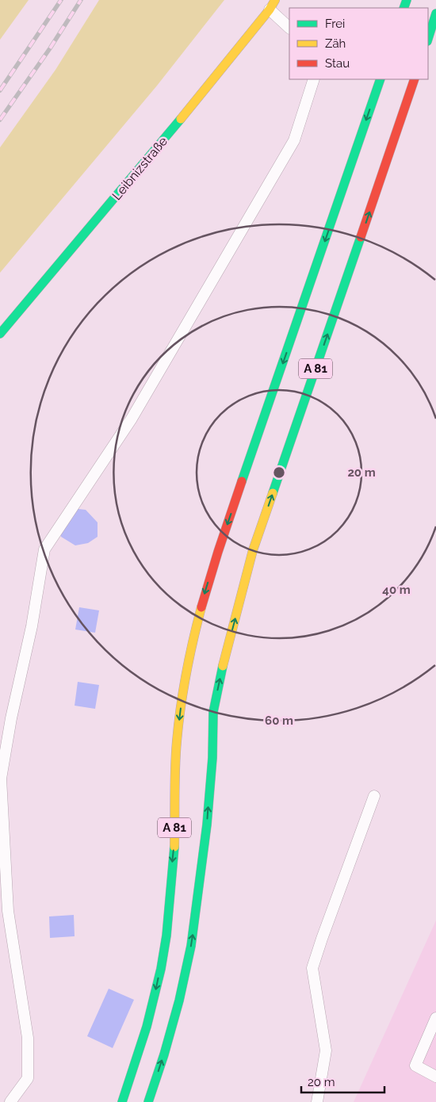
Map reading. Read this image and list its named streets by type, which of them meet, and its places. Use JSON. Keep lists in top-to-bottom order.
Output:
{
  "streets": {
    "main road": ["Leibnizstraße", "A 81"]
  },
  "legend": ["Frei", "Zäh", "Stau"],
  "scale_bar": "20 m",
  "rings": ["20 m", "40 m", "60 m"]
}
